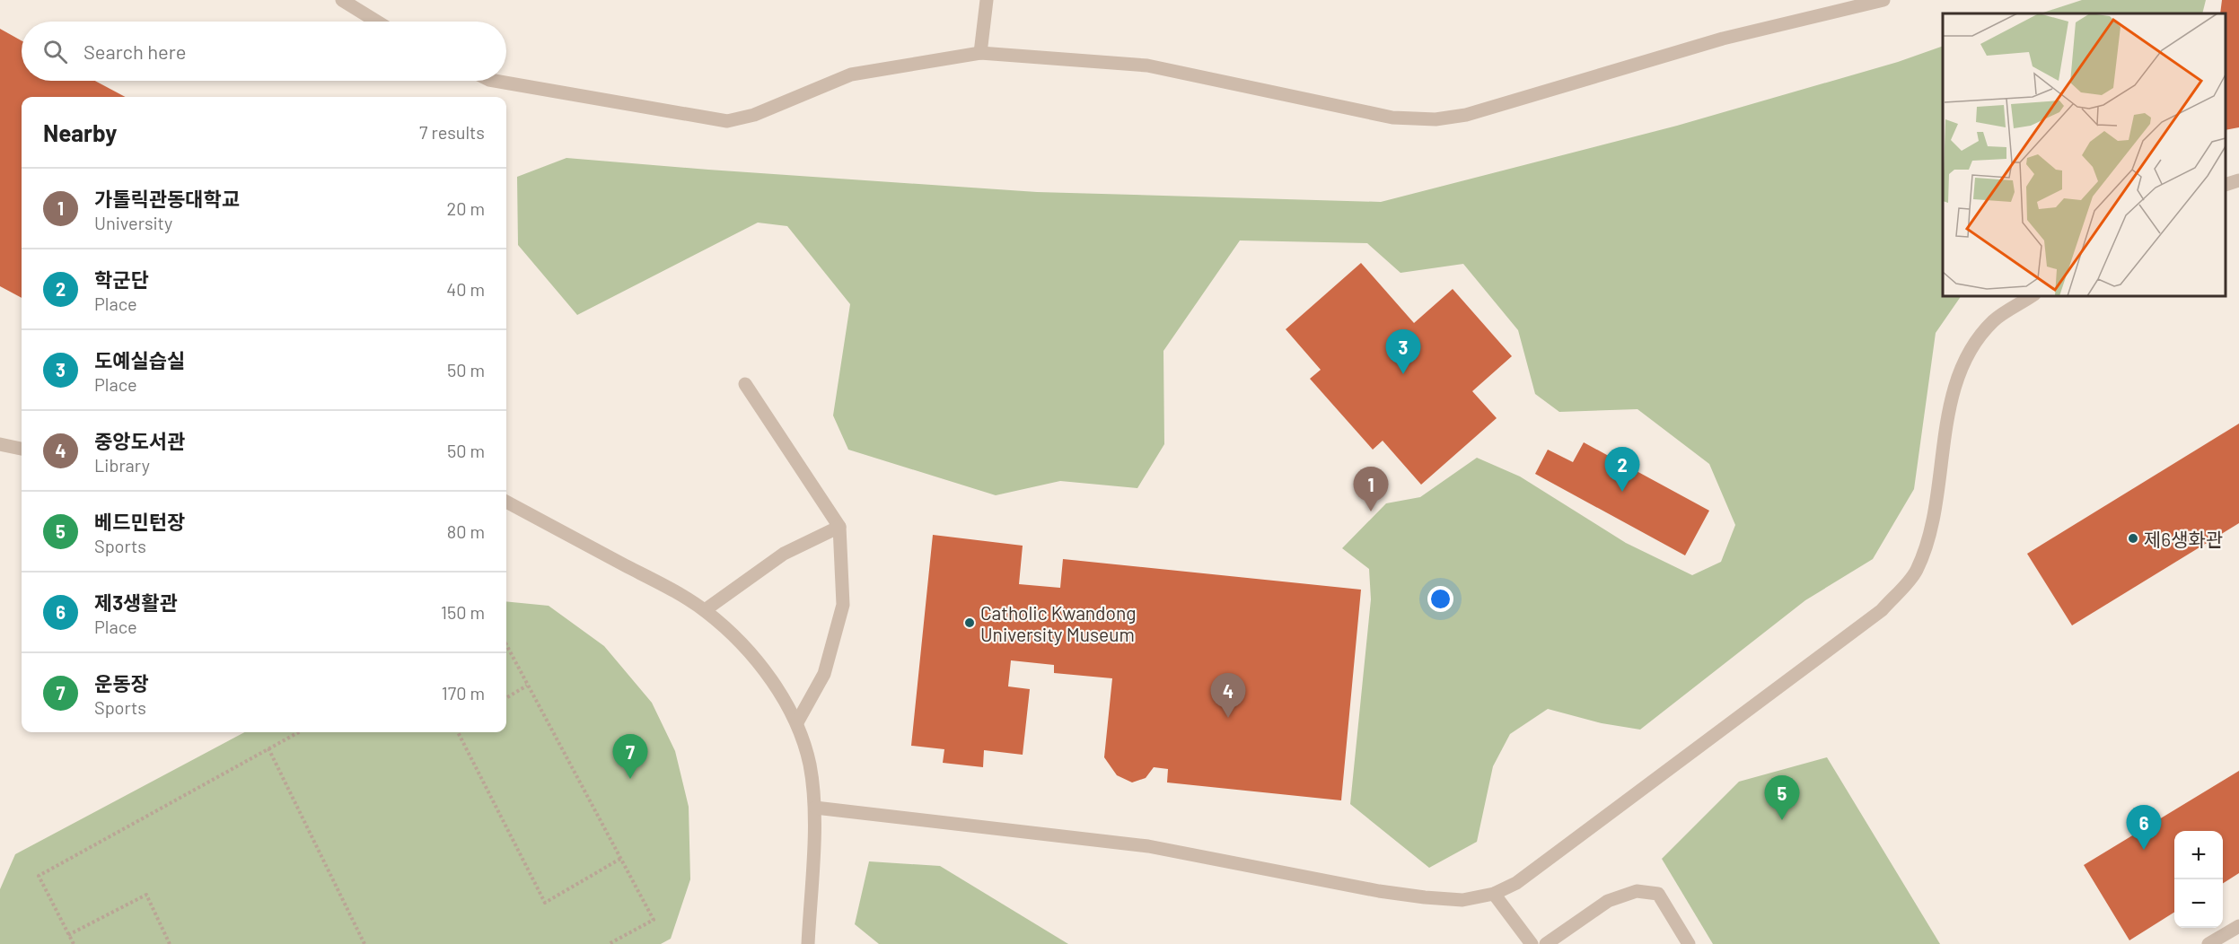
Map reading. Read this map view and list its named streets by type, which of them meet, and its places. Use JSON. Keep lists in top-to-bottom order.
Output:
{
  "places": ["제6생화관", "Catholic Kwandong University Museum"],
  "page": {
    "search": "Search here",
    "heading": ["Nearby", "7 results"],
    "list": [
      {
        "mark": "1",
        "name": "가톨릭관동대학교",
        "note": "University",
        "value": "20 m"
      },
      {
        "mark": "2",
        "name": "학군단",
        "note": "Place",
        "value": "40 m"
      },
      {
        "mark": "3",
        "name": "도예실습실",
        "note": "Place",
        "value": "50 m"
      },
      {
        "mark": "4",
        "name": "중앙도서관",
        "note": "Library",
        "value": "50 m"
      },
      {
        "mark": "5",
        "name": "베드민턴장",
        "note": "Sports",
        "value": "80 m"
      },
      {
        "mark": "6",
        "name": "제3생활관",
        "note": "Place",
        "value": "150 m"
      },
      {
        "mark": "7",
        "name": "운동장",
        "note": "Sports",
        "value": "170 m"
      }
    ],
    "pins": [
      "3",
      "2",
      "1",
      "4",
      "7",
      "5",
      "6"
    ],
    "map_buttons": ["+", "−"]
  }
}
